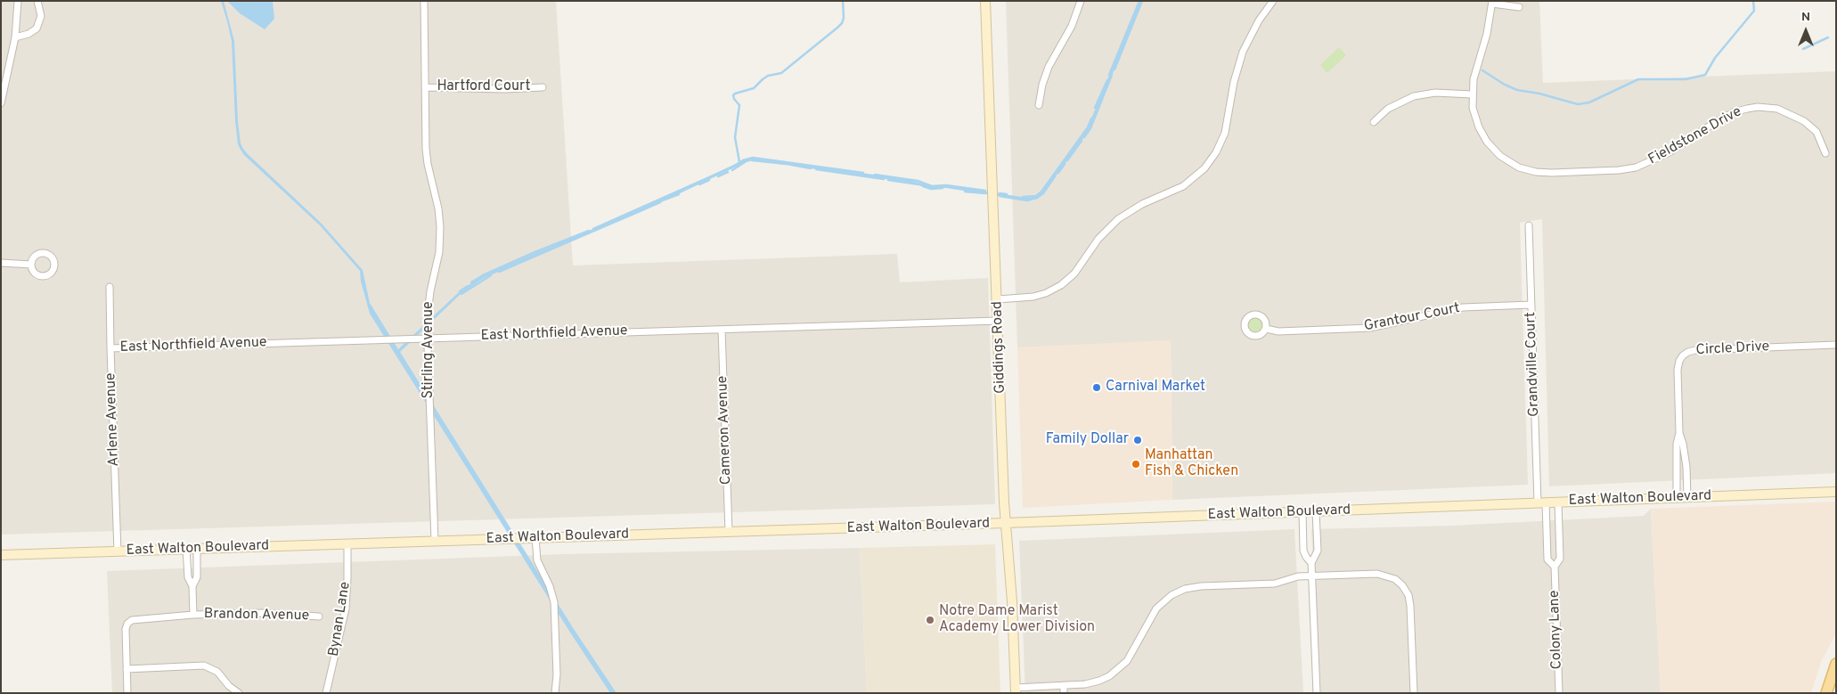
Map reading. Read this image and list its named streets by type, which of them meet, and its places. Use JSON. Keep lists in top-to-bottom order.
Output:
{
  "streets": {
    "main road": ["Giddings Road", "East Walton Boulevard"],
    "street": [
      "Hartford Court",
      "Fieldstone Drive",
      "Grantour Court",
      "East Northfield Avenue",
      "Circle Drive",
      "Stirling Avenue",
      "Grandville Court",
      "Arlene Avenue",
      "Cameron Avenue",
      "Brandon Avenue",
      "Bynan Lane",
      "Colony Lane"
    ]
  },
  "crossings": [
    ["Hartford Court", "Stirling Avenue"],
    ["Grantour Court", "Grandville Court"],
    ["East Northfield Avenue", "Giddings Road"],
    ["East Northfield Avenue", "Stirling Avenue"],
    ["East Northfield Avenue", "Arlene Avenue"],
    ["East Northfield Avenue", "Cameron Avenue"],
    ["Giddings Road", "East Walton Boulevard"],
    ["Circle Drive", "East Walton Boulevard"],
    ["Stirling Avenue", "East Walton Boulevard"],
    ["Grandville Court", "East Walton Boulevard"],
    ["Grandville Court", "Colony Lane"],
    ["Arlene Avenue", "East Walton Boulevard"],
    ["Cameron Avenue", "East Walton Boulevard"],
    ["East Walton Boulevard", "Bynan Lane"],
    ["East Walton Boulevard", "Colony Lane"]
  ],
  "places": [
    "Carnival Market",
    "Family Dollar",
    "Manhattan Fish & Chicken",
    "Notre Dame Marist Academy Lower Division"
  ],
  "north": "top"
}
